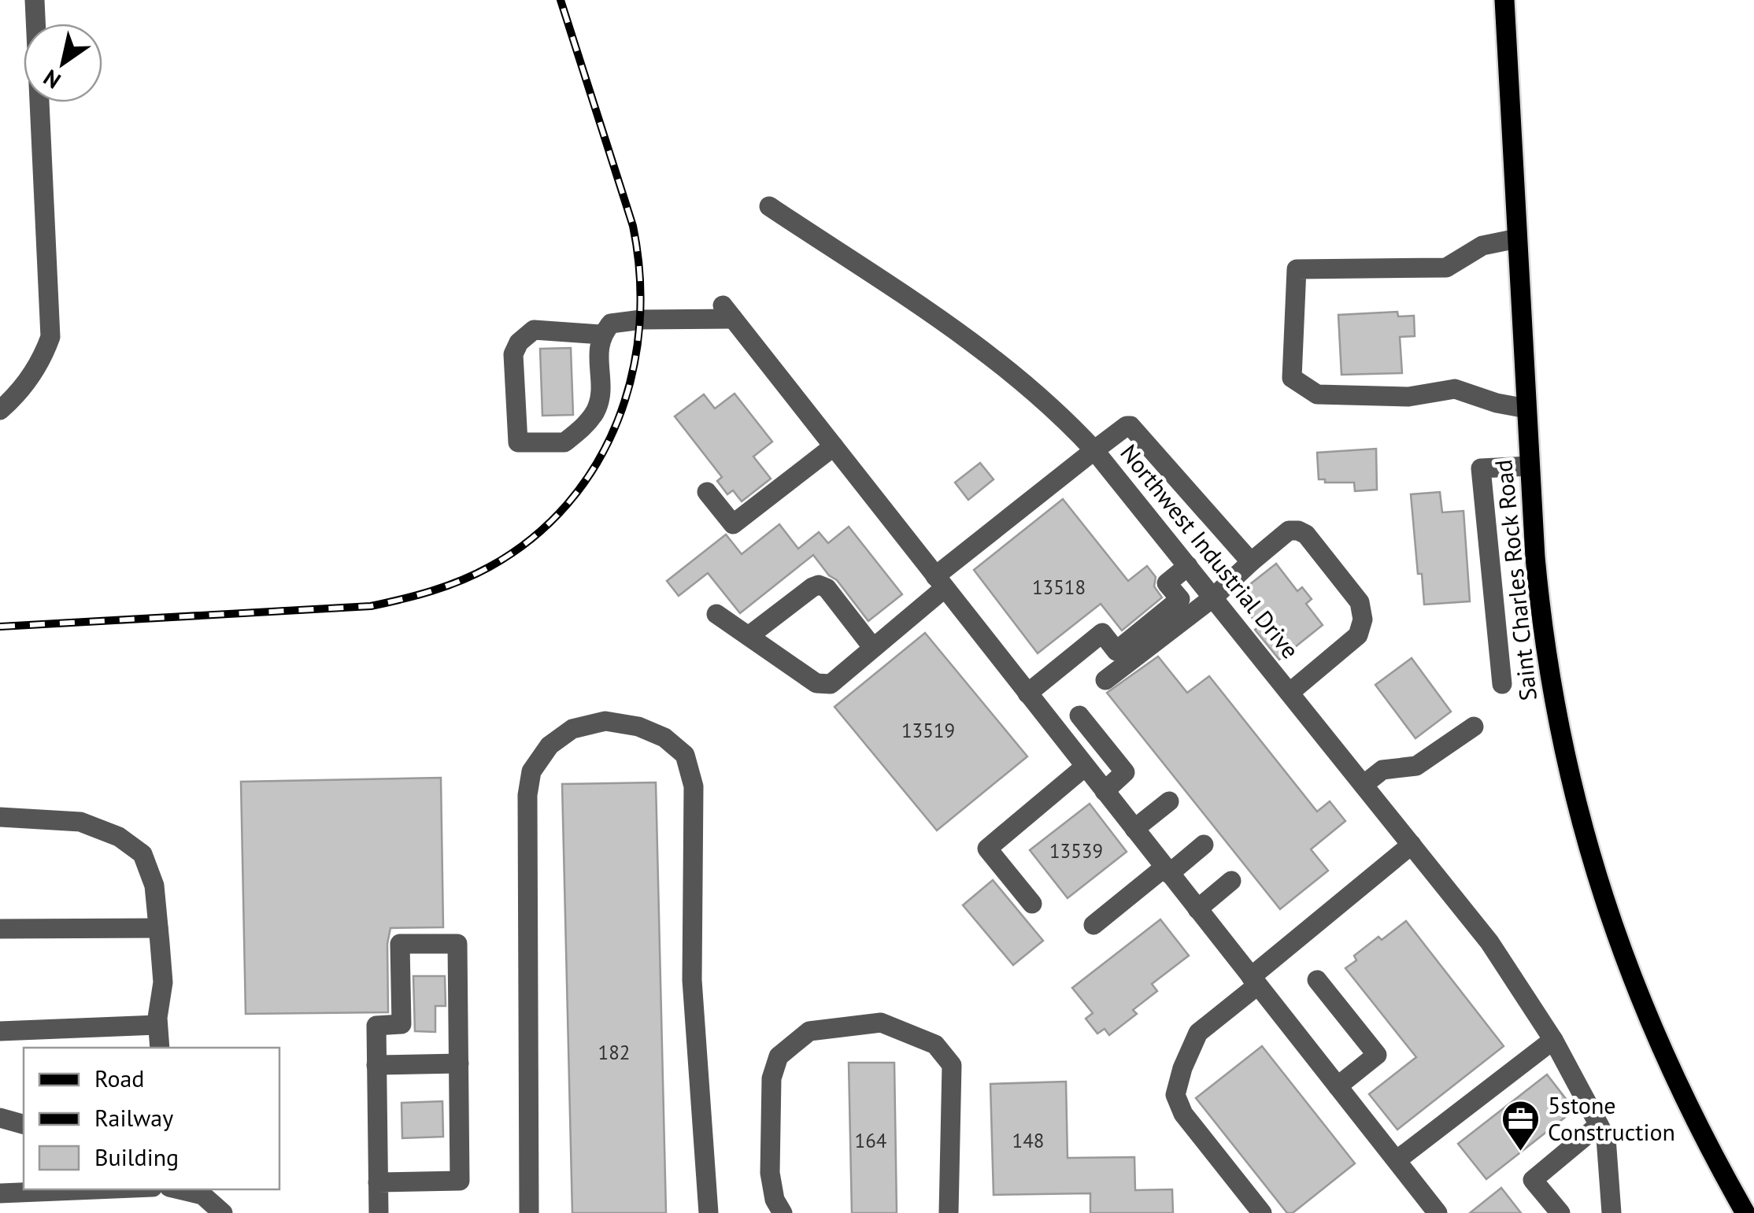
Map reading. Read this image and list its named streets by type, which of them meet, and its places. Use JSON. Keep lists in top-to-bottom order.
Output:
{
  "streets": {
    "main road": ["Saint Charles Rock Road"],
    "street": ["Northwest Industrial Drive"]
  },
  "places": {
    "office": ["5stone Construction"]
  },
  "house_numbers": [
    "13518",
    "13519",
    "13539",
    "182",
    "164",
    "148"
  ],
  "legend": ["Road", "Railway", "Building"],
  "north": "bottom left"
}
